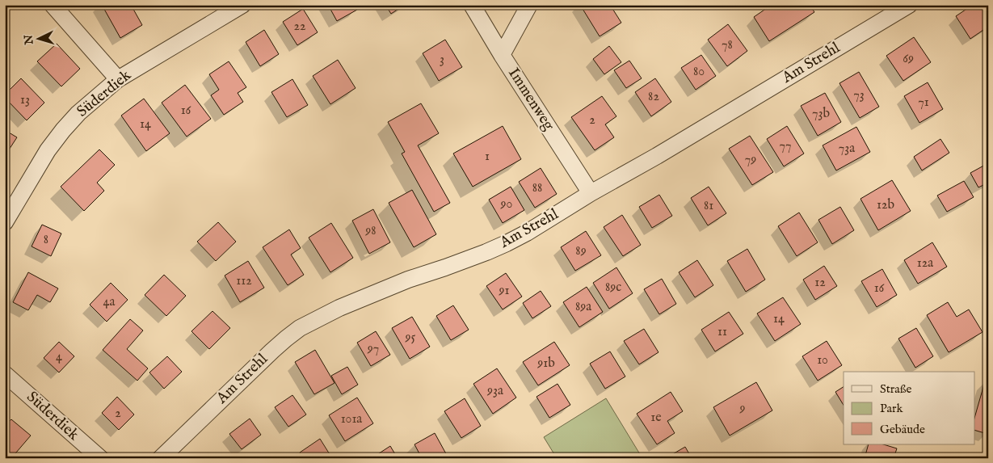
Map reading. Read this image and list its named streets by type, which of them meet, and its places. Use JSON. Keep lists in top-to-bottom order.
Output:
{
  "streets": {
    "street": ["Am Strehl", "Süderdiek", "Immenweg"]
  },
  "crossings": [
    ["Am Strehl", "Immenweg"]
  ],
  "house_numbers": [
    "22",
    "78",
    "69",
    "3",
    "80",
    "73",
    "82",
    "13",
    "71",
    "16",
    "73b",
    "2",
    "14",
    "77",
    "73a",
    "1",
    "79",
    "88",
    "90",
    "12b",
    "81",
    "98",
    "8",
    "89",
    "12a",
    "112",
    "12",
    "89c",
    "16",
    "91",
    "4a",
    "89a",
    "14",
    "11",
    "95",
    "97",
    "4",
    "10",
    "91b",
    "93a",
    "9",
    "2",
    "1e",
    "101a"
  ],
  "legend": ["Straße", "Park", "Gebäude"],
  "north": "left"
}
